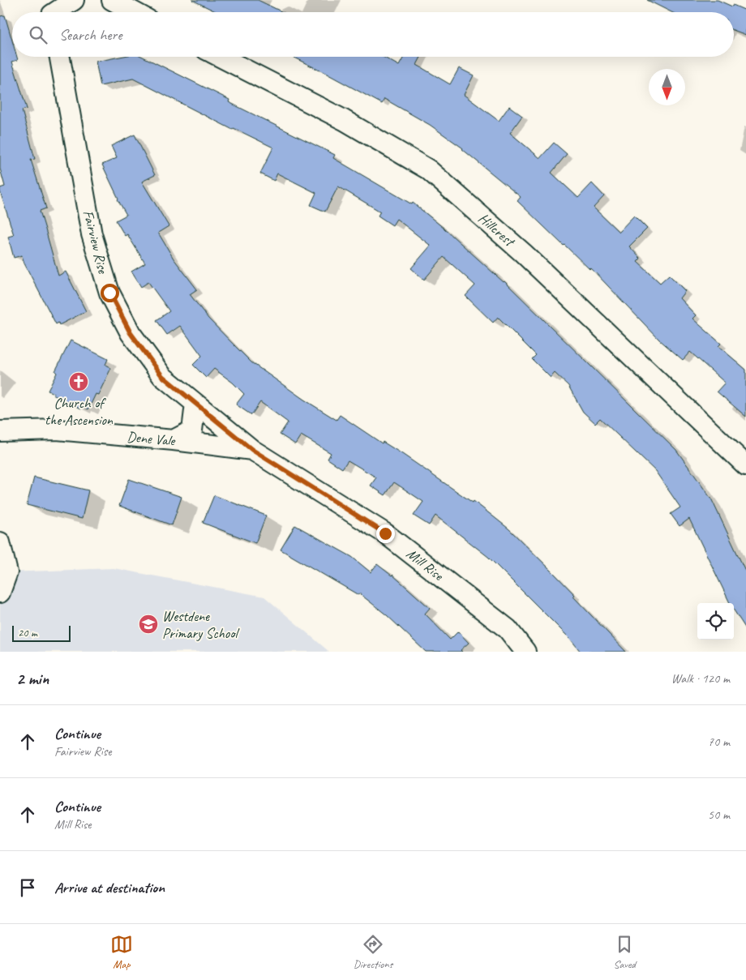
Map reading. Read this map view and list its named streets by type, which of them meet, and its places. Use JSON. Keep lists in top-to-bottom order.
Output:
{
  "streets": {
    "street": [
      "Hillcrest",
      "Fairview Rise",
      "Dene Vale",
      "Mill Rise"
    ]
  },
  "crossings": [
    ["Fairview Rise", "Dene Vale"],
    ["Fairview Rise", "Mill Rise"],
    ["Dene Vale", "Mill Rise"]
  ],
  "places": {
    "church": ["Church of the Ascension"],
    "school or university": ["Westdene Primary School"]
  },
  "scale_bar": "20 m",
  "north": "bottom",
  "page": {
    "search": "Search here",
    "scale": "20 m",
    "heading": ["2 min", "Walk · 120 m"],
    "list": [
      ["Continue", "Fairview Rise", "70 m"],
      ["Continue", "Mill Rise", "50 m"],
      "Arrive at destination"
    ],
    "nav": ["Map", "Directions", "Saved"]
  }
}
